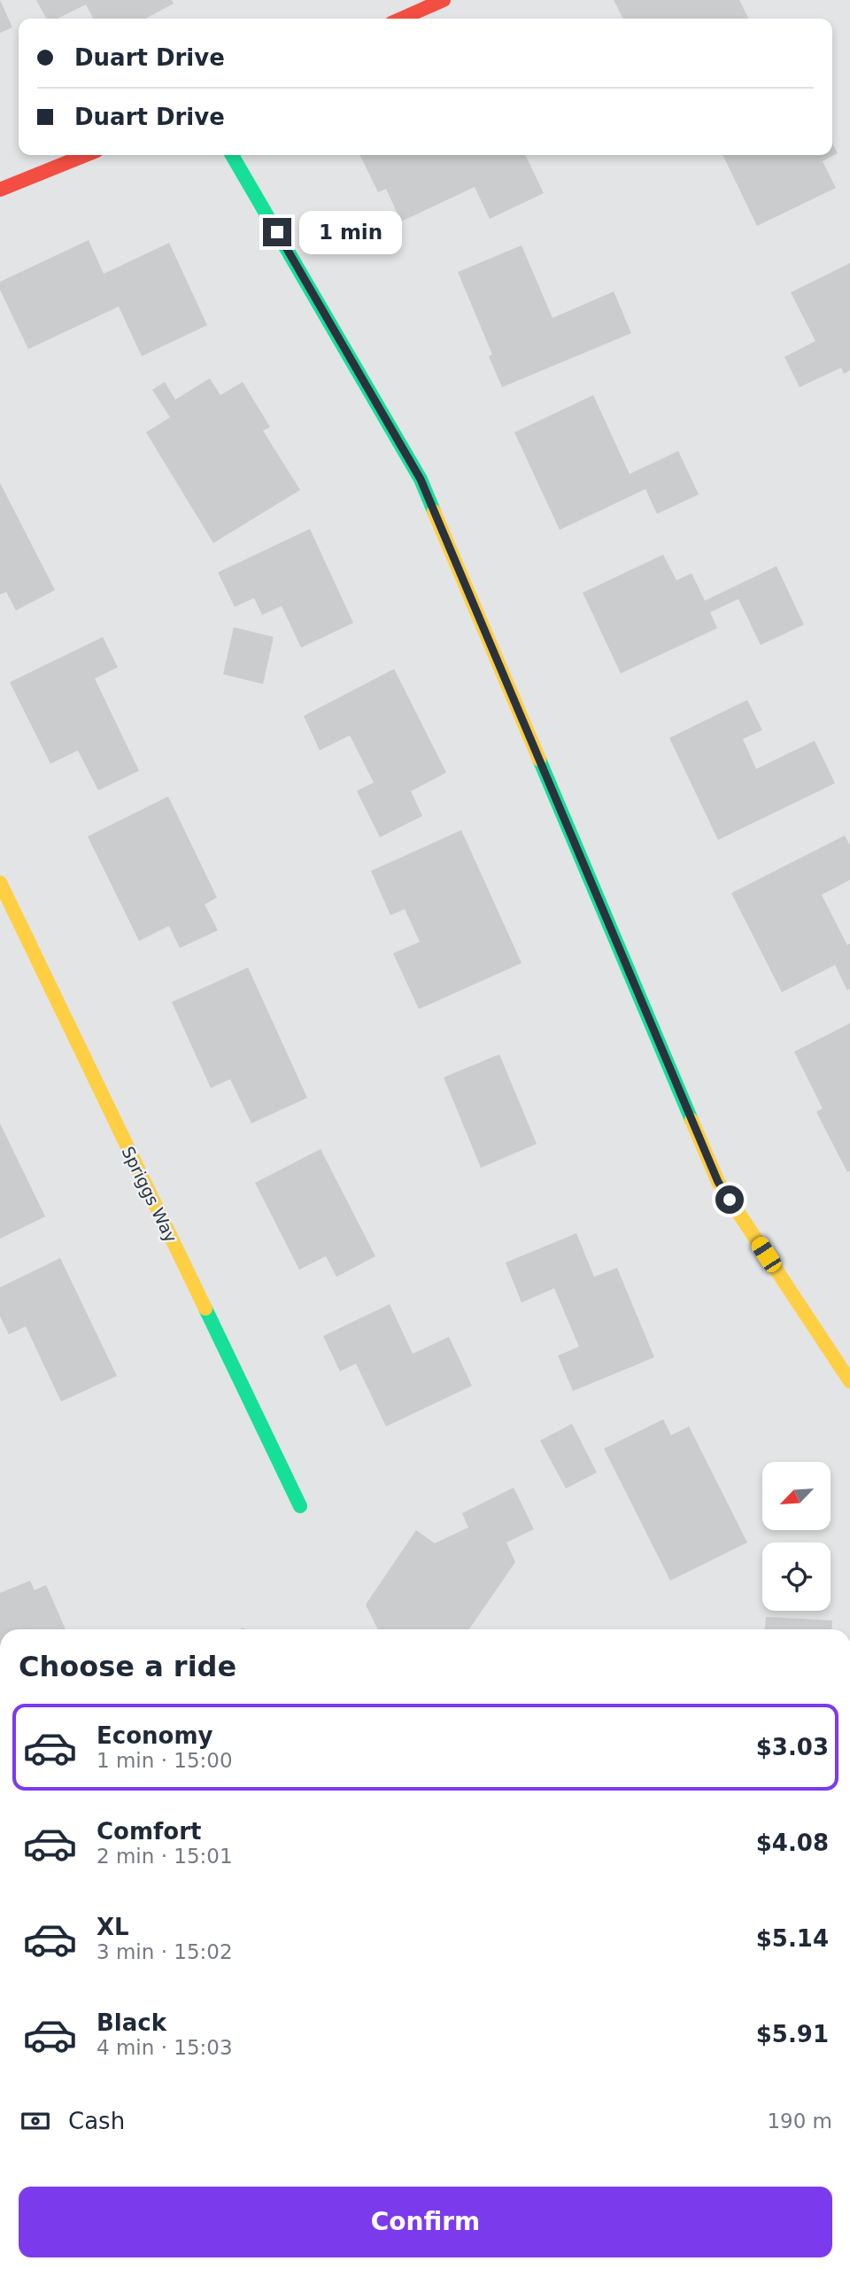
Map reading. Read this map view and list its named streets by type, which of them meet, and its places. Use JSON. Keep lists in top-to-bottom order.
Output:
{
  "streets": {
    "street": ["Spriggs Way"]
  },
  "north": "bottom left",
  "page": {
    "banner": ["Duart Drive", "Duart Drive"],
    "bubble": "1 min",
    "heading": "Choose a ride",
    "list": [
      {
        "name": "Economy",
        "note": "1 min · 15:00",
        "value": "$3.03"
      },
      {
        "name": "Comfort",
        "note": "2 min · 15:01",
        "value": "$4.08"
      },
      {
        "name": "XL",
        "note": "3 min · 15:02",
        "value": "$5.14"
      },
      {
        "name": "Black",
        "note": "4 min · 15:03",
        "value": "$5.91"
      }
    ],
    "pay": ["Cash", "190 m"],
    "buttons": "Confirm"
  }
}
